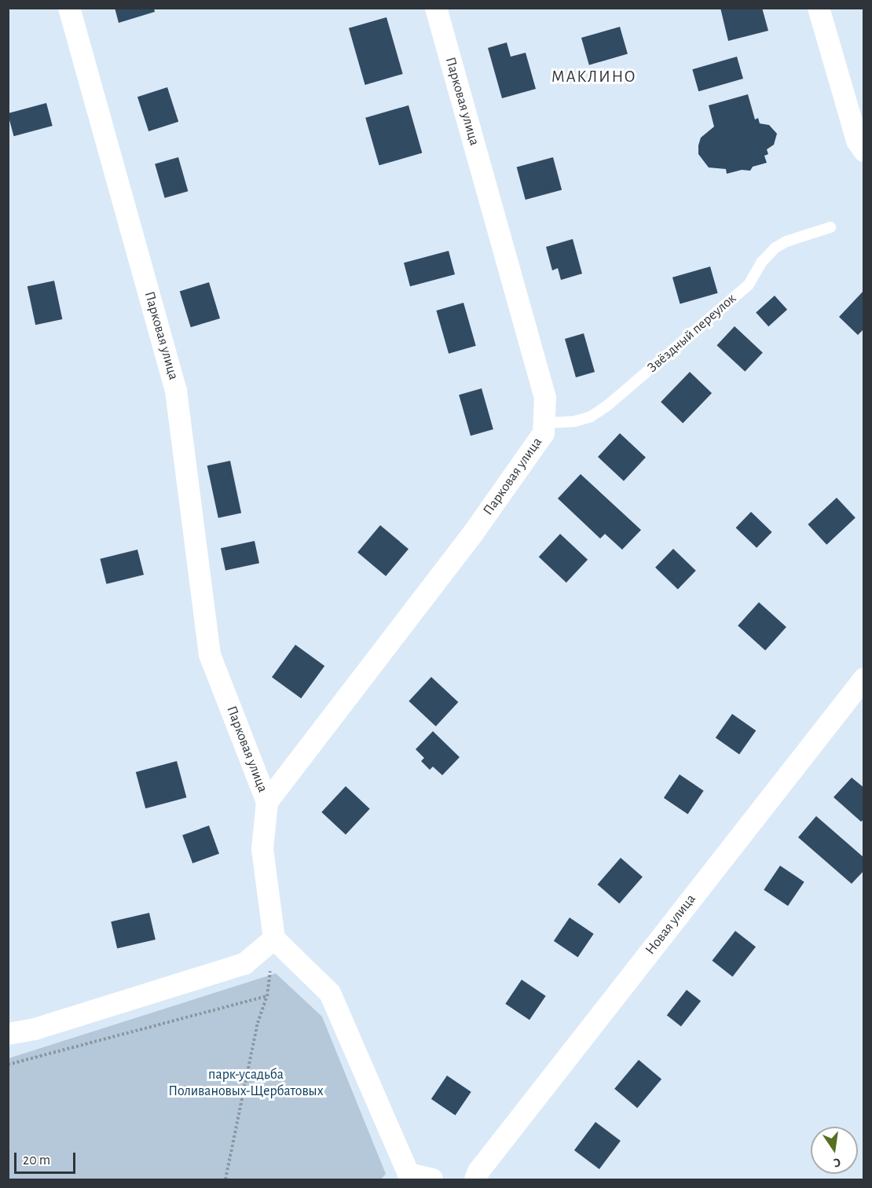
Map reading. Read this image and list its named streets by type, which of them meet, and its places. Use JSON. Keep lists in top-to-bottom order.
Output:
{
  "streets": {
    "street": ["Парковая улица", "Новая улица"],
    "lane": ["Звёздный переулок"]
  },
  "crossings": [
    ["Парковая улица", "Звёздный переулок"]
  ],
  "districts": ["МАКЛИНО"],
  "parks": ["парк-усадьба Поливановых-Щербатовых"],
  "scale_bar": "20 m",
  "north": "bottom"
}
